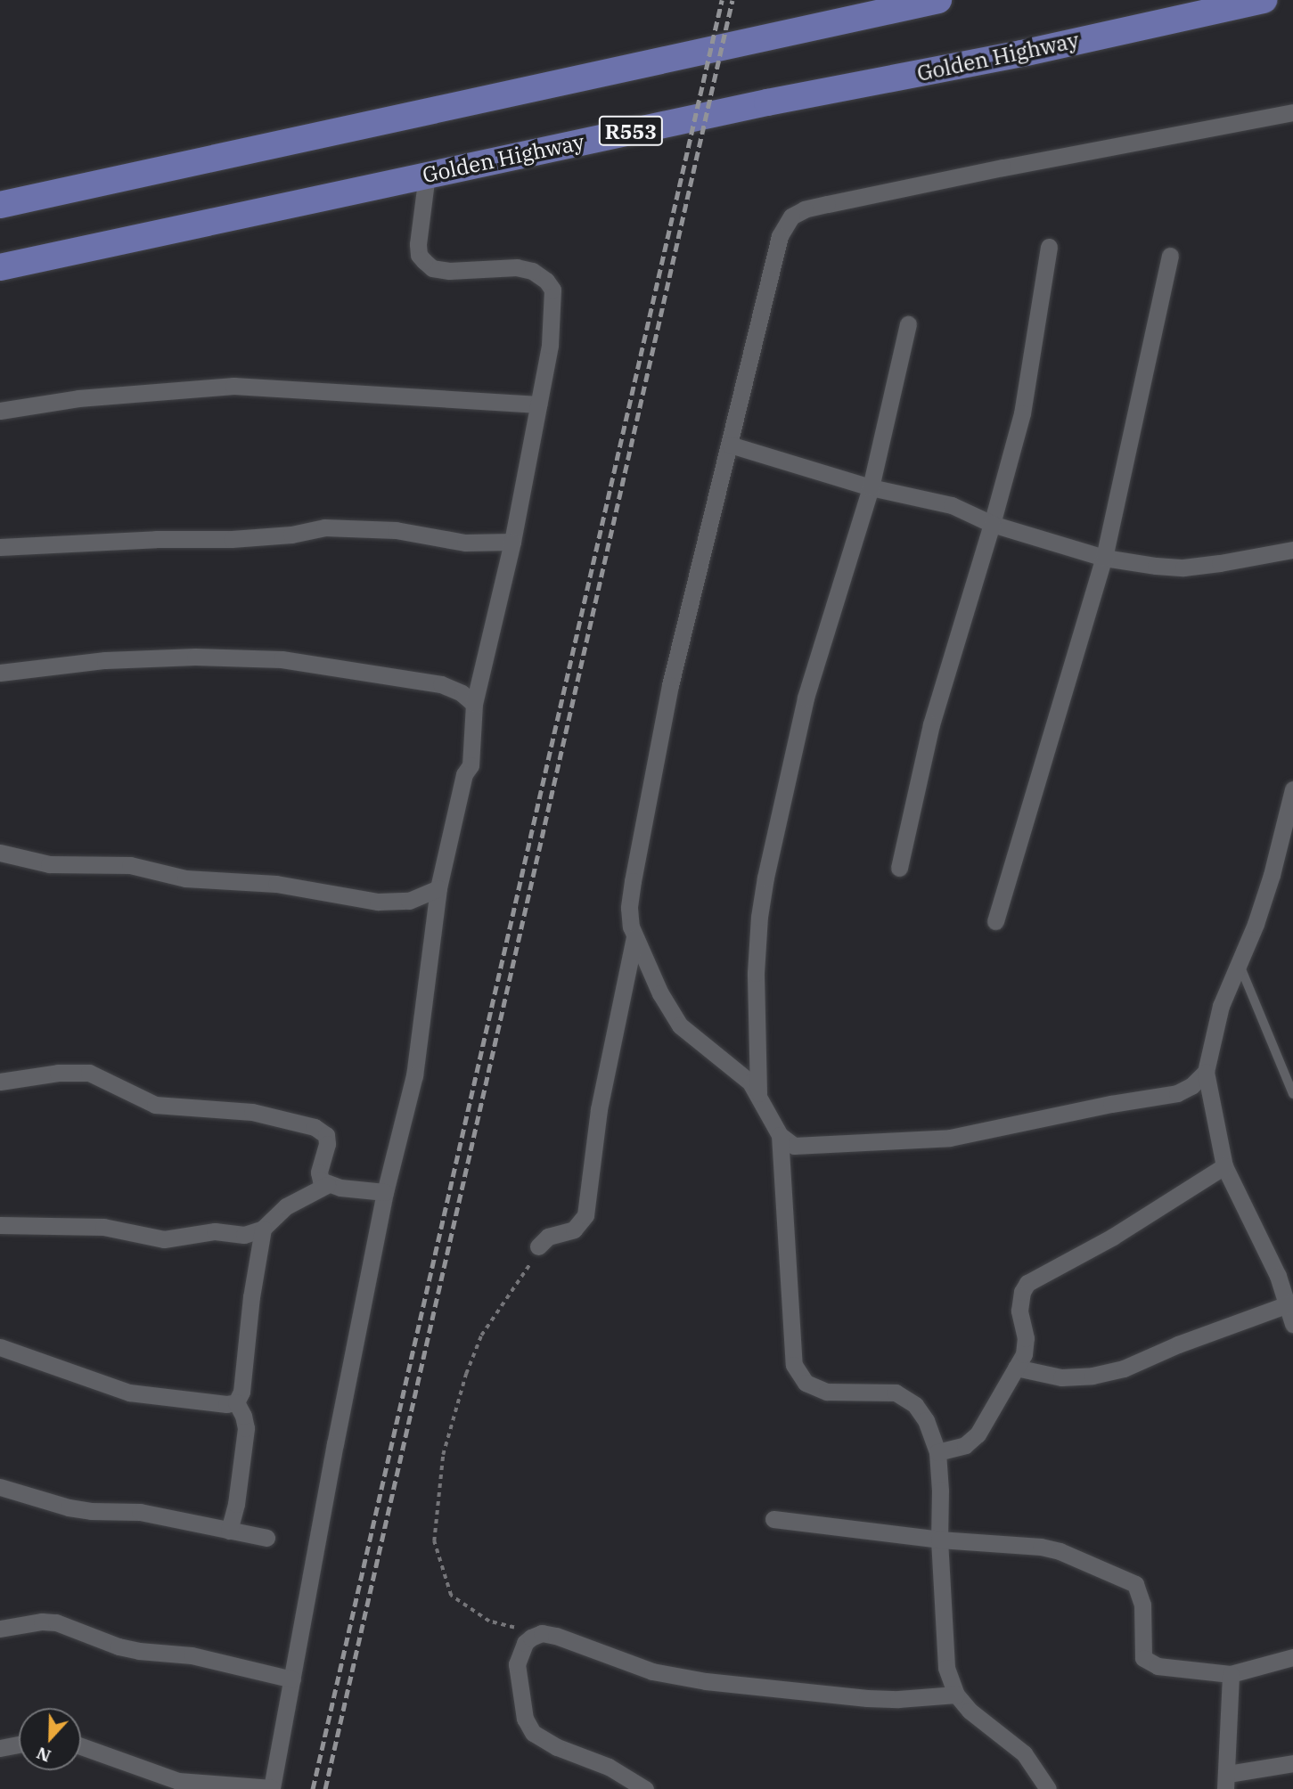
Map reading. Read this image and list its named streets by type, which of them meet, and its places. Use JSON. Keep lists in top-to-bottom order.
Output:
{
  "streets": {
    "main road": ["Golden Highway", "R553"]
  },
  "north": "bottom"
}
